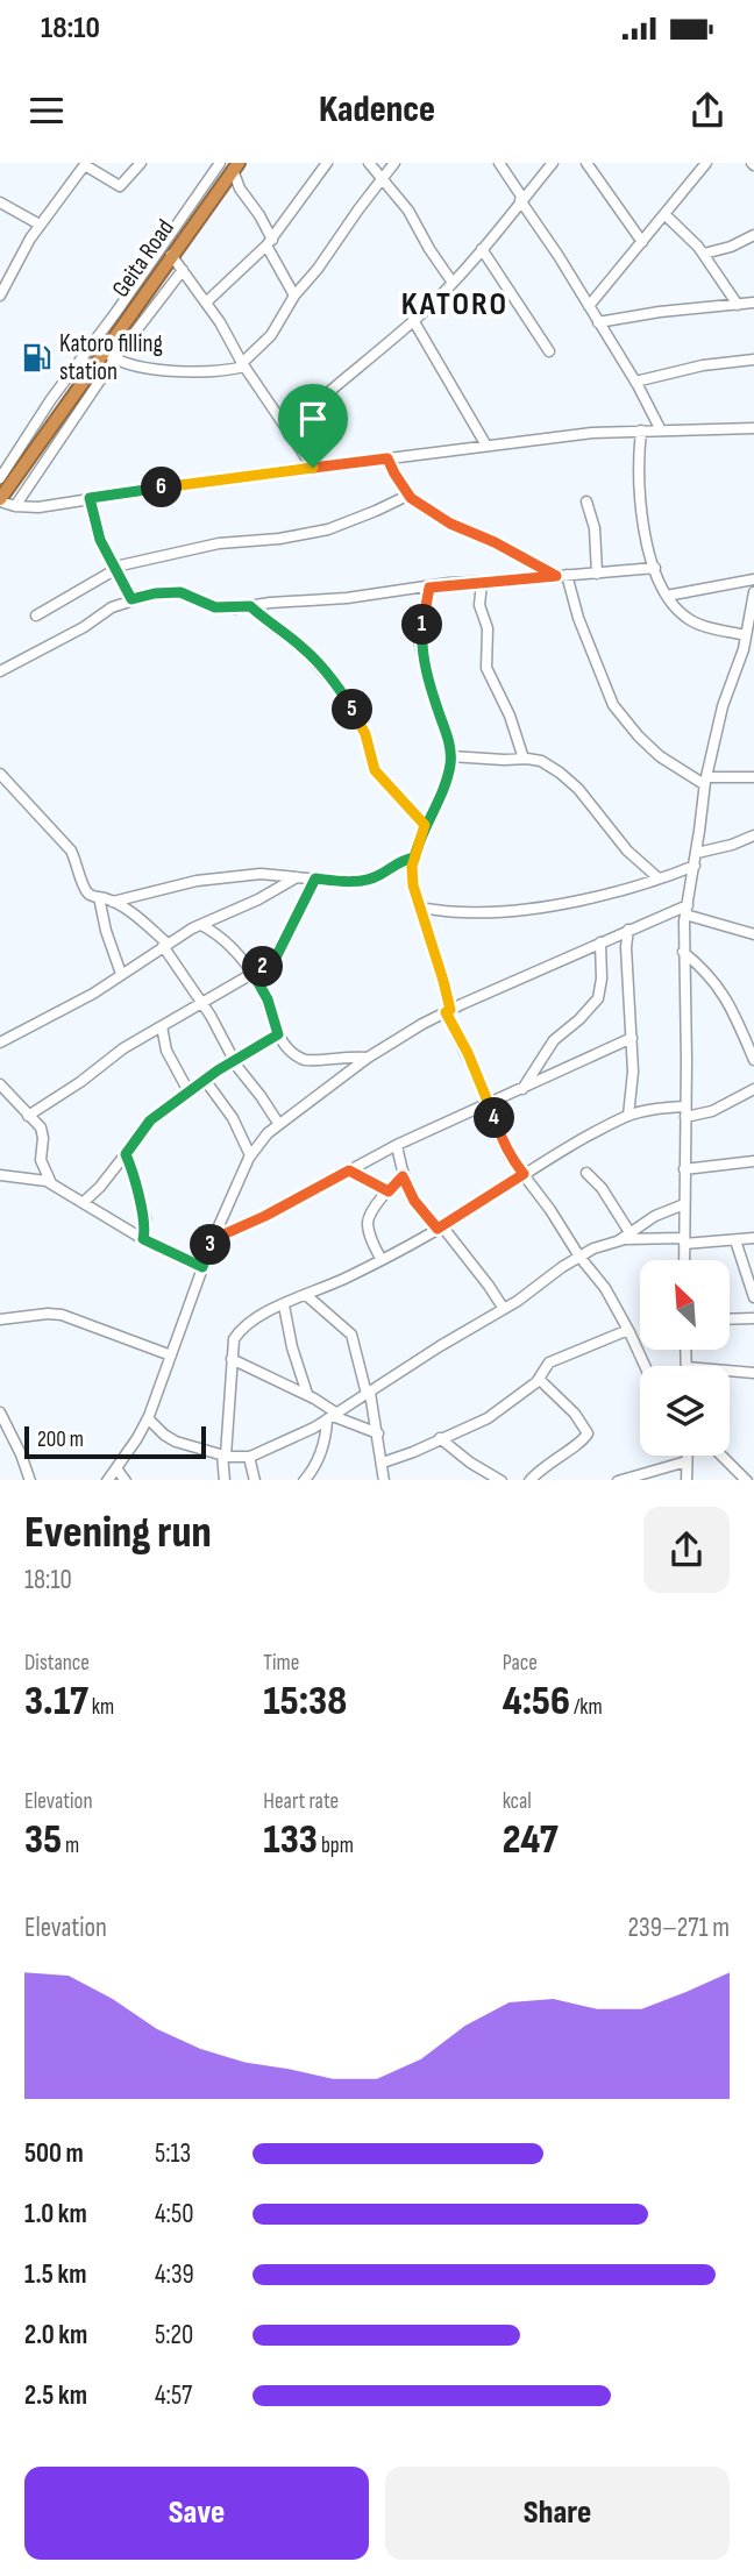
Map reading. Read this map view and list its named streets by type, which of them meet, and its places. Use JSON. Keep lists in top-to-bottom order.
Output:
{
  "streets": {
    "highway": ["Geita Road"]
  },
  "districts": ["KATORO"],
  "places": {
    "fuel station": ["Katoro filling station"]
  },
  "scale_bar": "200 m",
  "north": "top left",
  "page": {
    "status": "18:10",
    "header": "Kadence",
    "pins": [
      "6",
      "1",
      "5",
      "2",
      "4",
      "3"
    ],
    "scale": "200 m",
    "heading": ["Evening run", "18:10"],
    "stats": [
      ["Distance", "3.17 km"],
      ["Time", "15:38"],
      ["Pace", "4:56 /km"],
      ["Elevation", "35 m"],
      ["Heart rate", "133 bpm"],
      ["kcal", "247"]
    ],
    "chart": ["Elevation", "239–271 m"],
    "list": [
      {
        "name": "500 m",
        "note": "5:13"
      },
      {
        "name": "1.0 km",
        "note": "4:50"
      },
      {
        "name": "1.5 km",
        "note": "4:39"
      },
      {
        "name": "2.0 km",
        "note": "5:20"
      },
      {
        "name": "2.5 km",
        "note": "4:57"
      }
    ],
    "buttons": ["Save", "Share"]
  }
}
